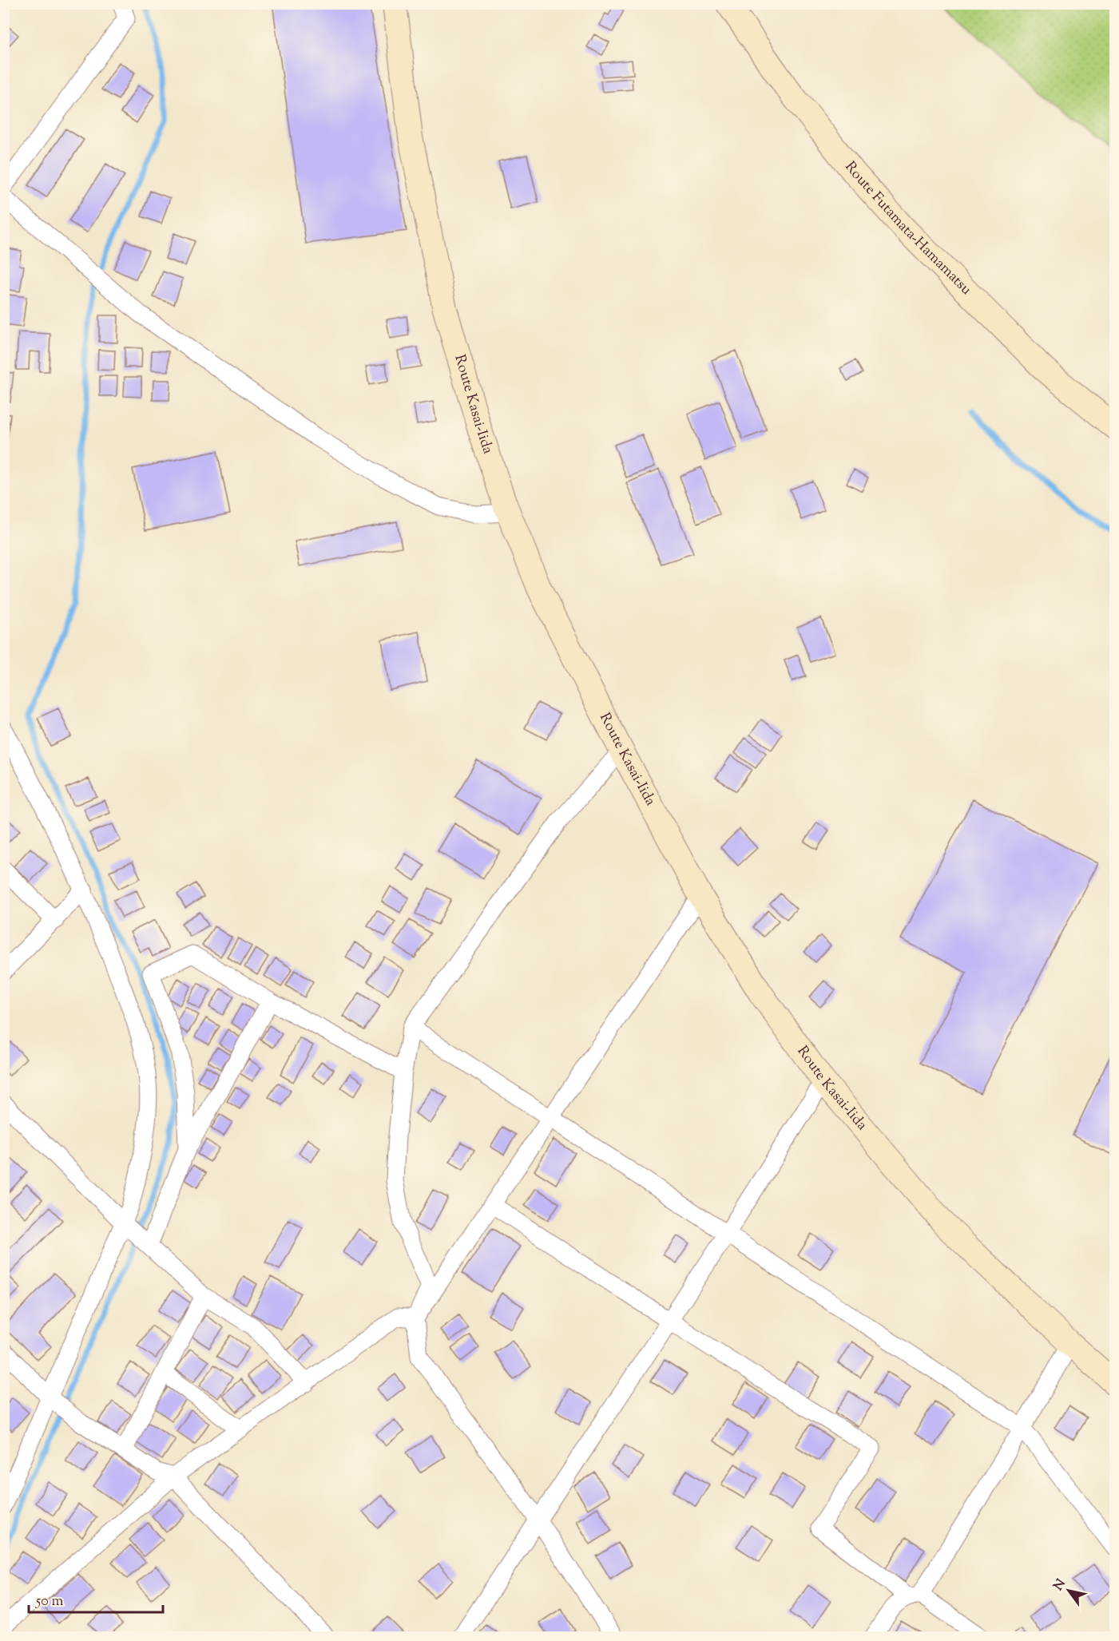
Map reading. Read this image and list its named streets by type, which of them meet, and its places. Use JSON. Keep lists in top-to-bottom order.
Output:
{
  "streets": {
    "main road": ["Route Futamata-Hamamatsu", "Route Kasai-Iida"]
  },
  "scale_bar": "50 m",
  "north": "top left"
}
